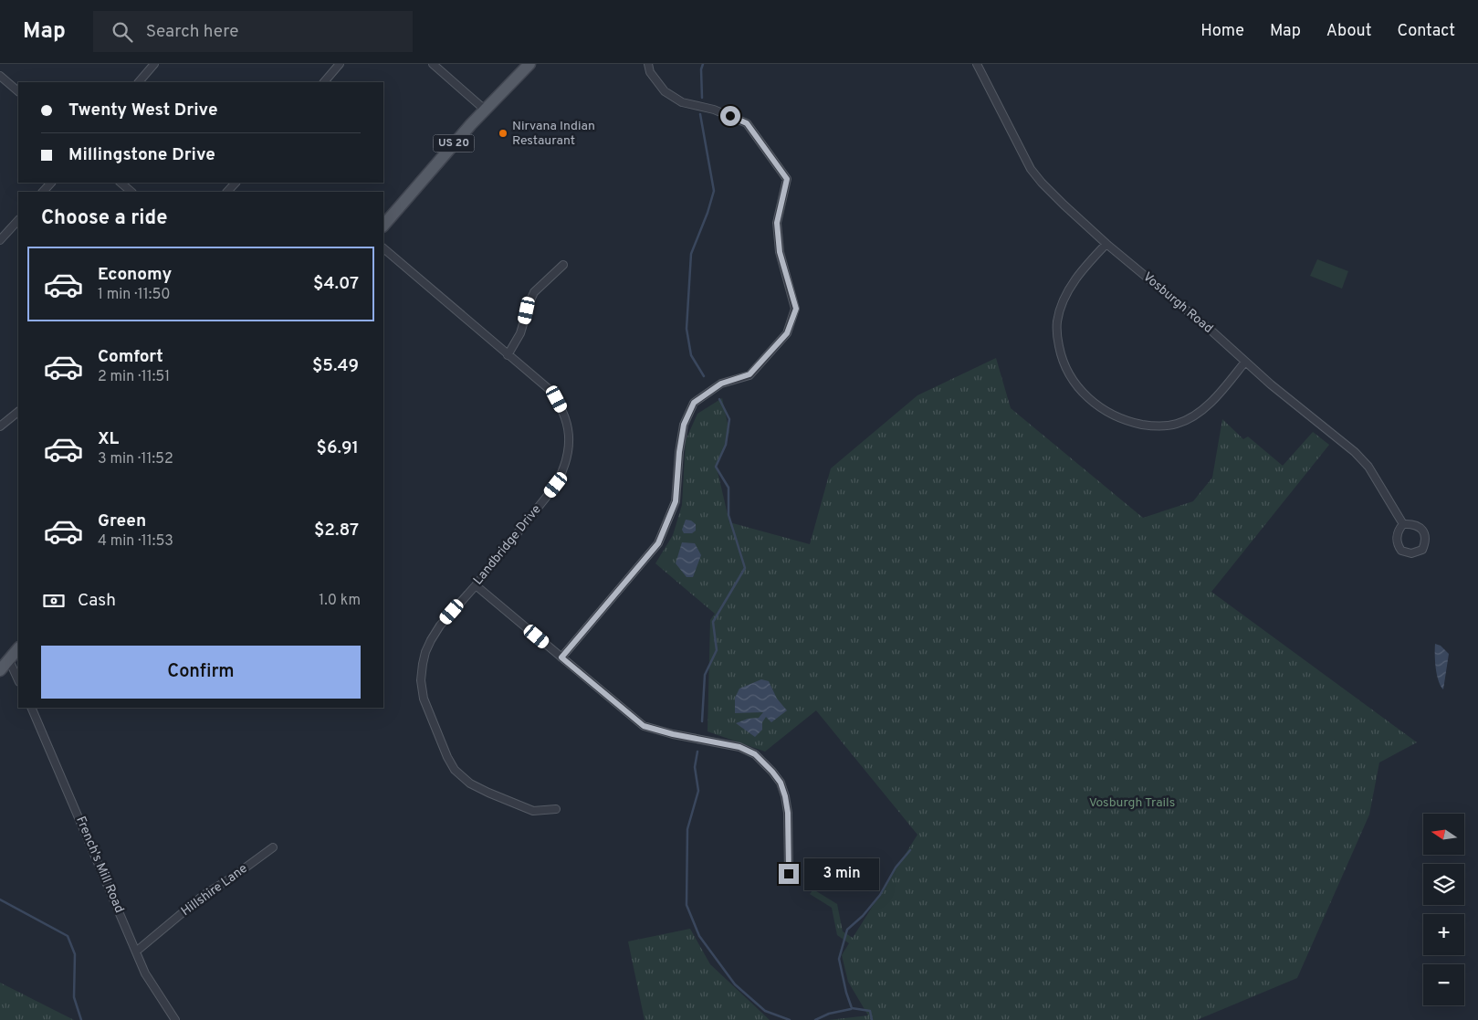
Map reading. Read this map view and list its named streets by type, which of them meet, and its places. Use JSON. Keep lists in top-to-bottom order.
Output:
{
  "streets": {
    "main road": ["US 20"],
    "street": [
      "Vosburgh Road",
      "Landbridge Drive",
      "French's Mill Road",
      "Hillshire Lane"
    ]
  },
  "crossings": [
    ["French's Mill Road", "Hillshire Lane"]
  ],
  "parks": ["Vosburgh Trails"],
  "places": ["Nirvana Indian Restaurant"],
  "north": "left",
  "page": {
    "header": "Map",
    "search": "Search here",
    "nav": [
      "Home",
      "Map",
      "About",
      "Contact"
    ],
    "banner": ["Twenty West Drive", "Millingstone Drive"],
    "heading": "Choose a ride",
    "list": [
      {
        "name": "Economy",
        "note": "1 min · 11:50",
        "value": "$4.07"
      },
      {
        "name": "Comfort",
        "note": "2 min · 11:51",
        "value": "$5.49"
      },
      {
        "name": "XL",
        "note": "3 min · 11:52",
        "value": "$6.91"
      },
      {
        "name": "Green",
        "note": "4 min · 11:53",
        "value": "$2.87"
      }
    ],
    "pay": ["Cash", "1.0 km"],
    "buttons": "Confirm",
    "map_buttons": ["+", "−"],
    "bubble": "3 min"
  }
}
